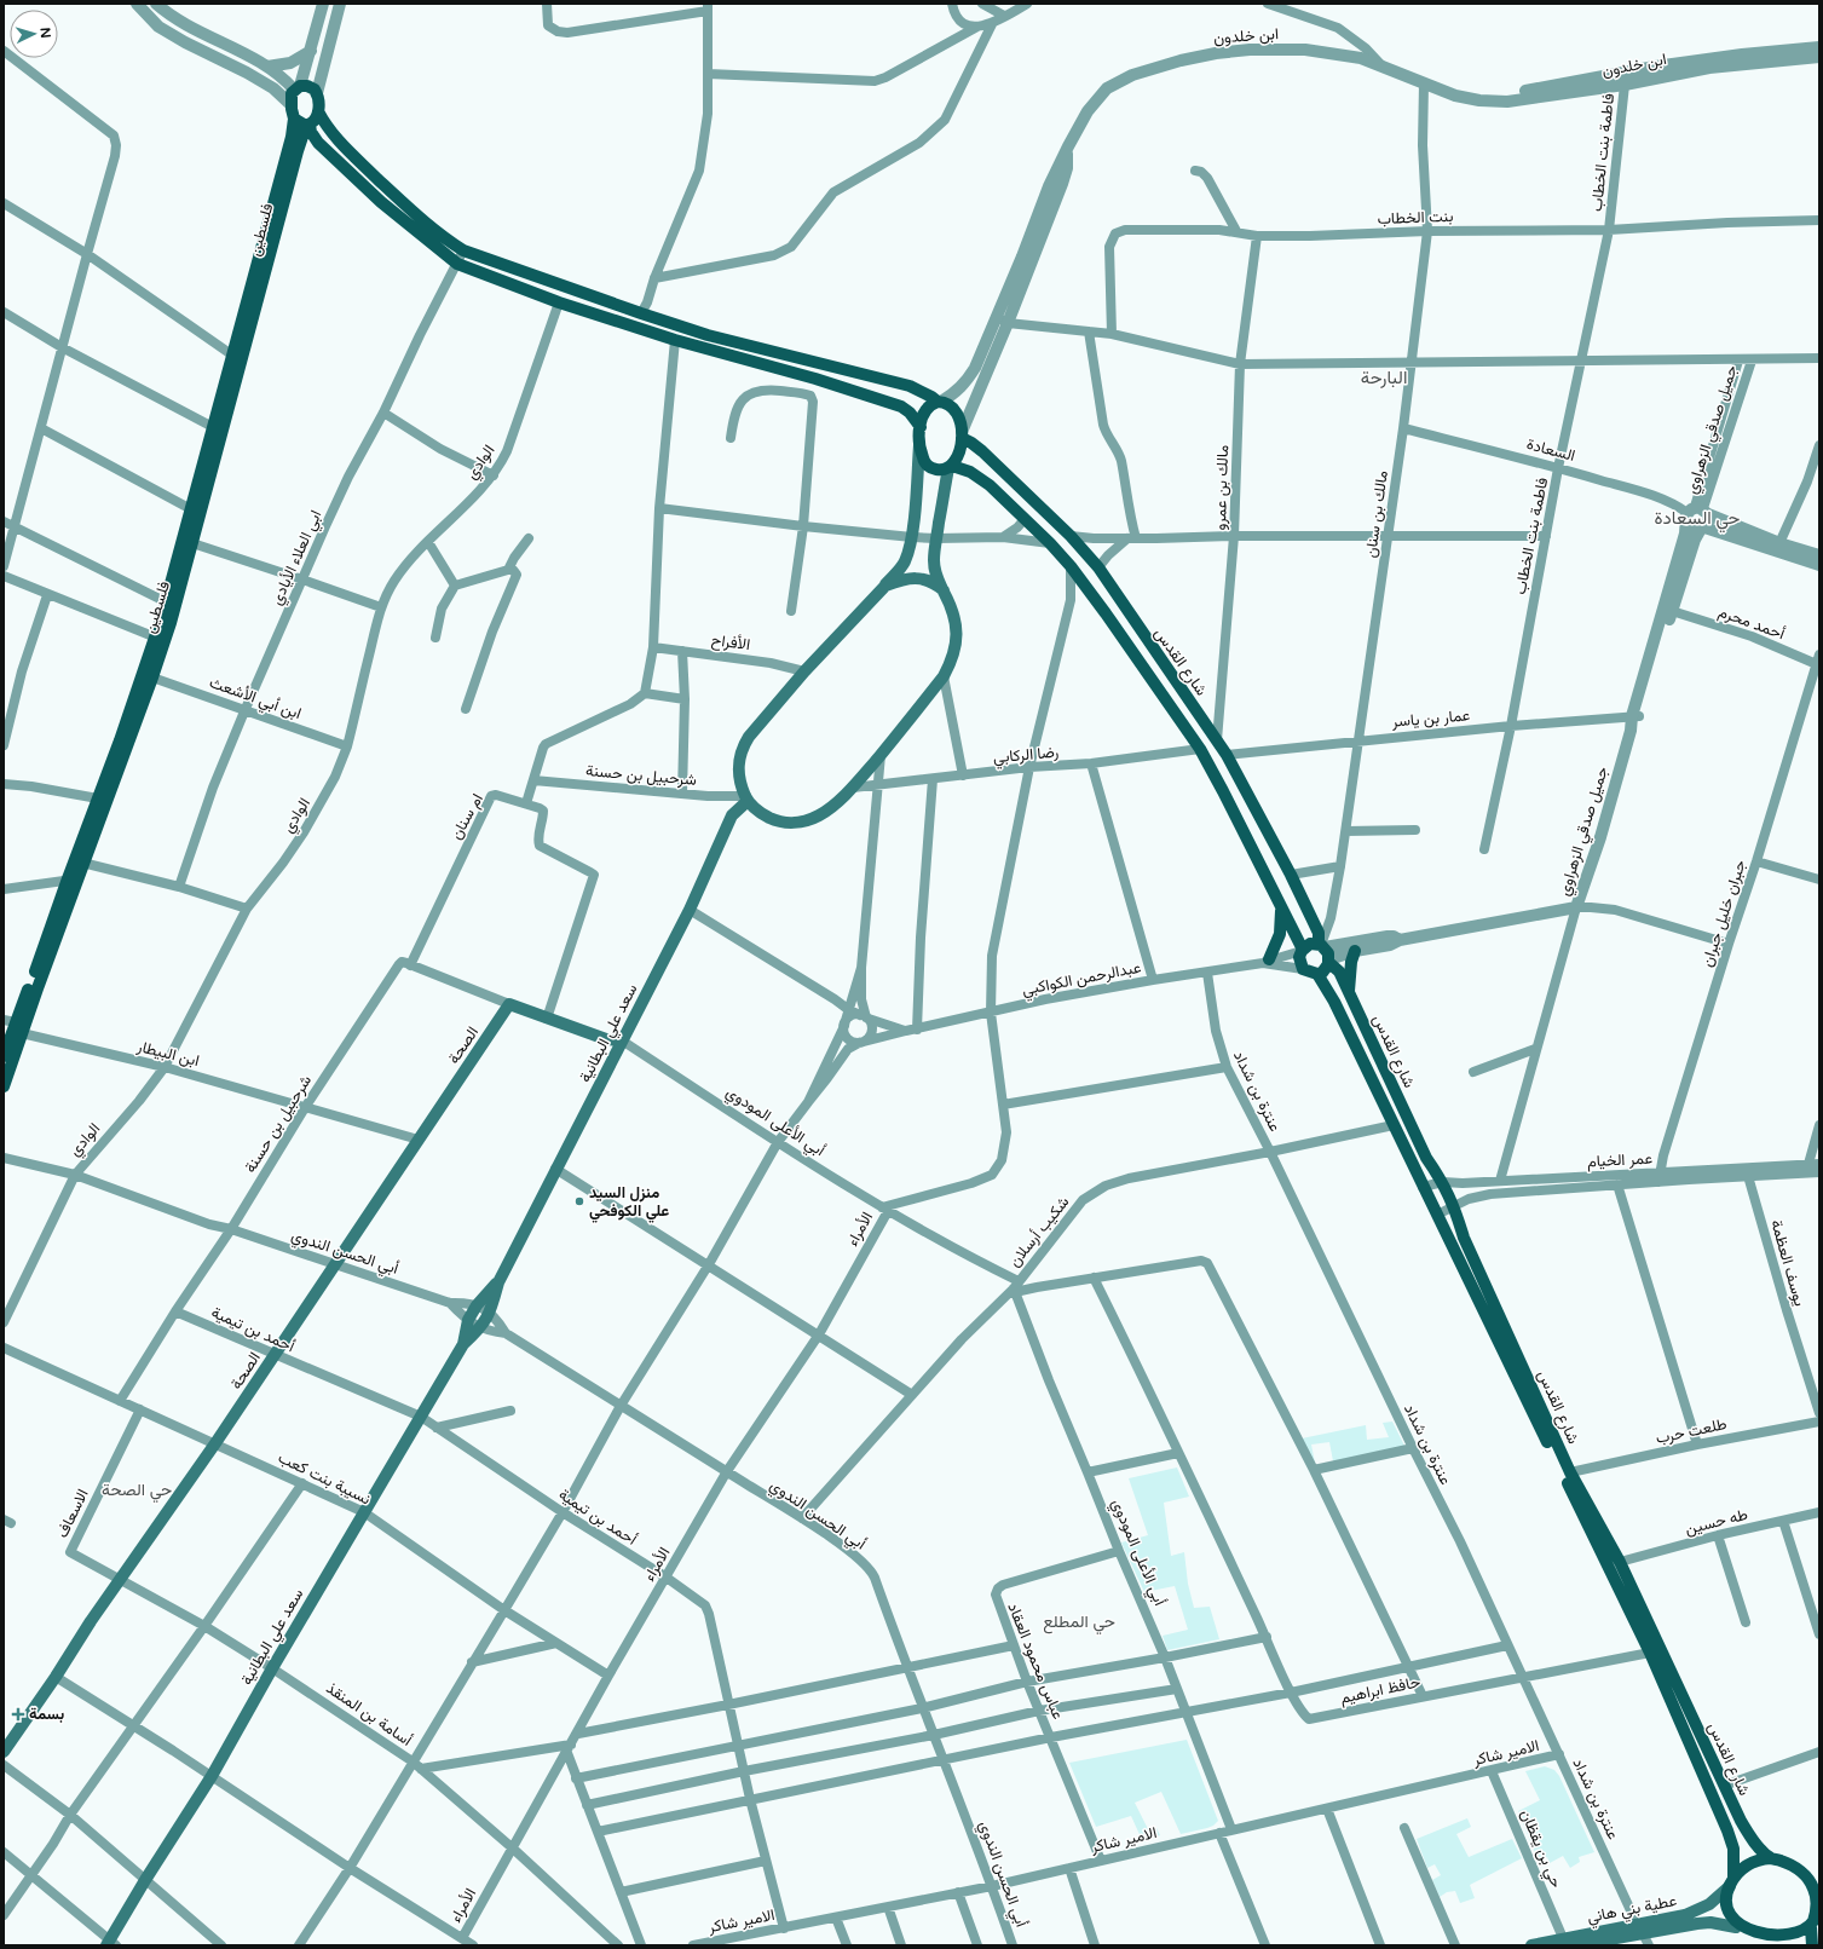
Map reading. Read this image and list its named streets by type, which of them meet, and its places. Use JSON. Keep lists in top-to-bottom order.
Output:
{
  "streets": {
    "main road": [
      "فلسطين",
      "شارع القدس",
      "سعد علي البطانية",
      "الصحة",
      "أبي الأعلى المودوي",
      "عطية بني هاني"
    ],
    "street": [
      "ابن خلدون",
      "فاطمة بنت الخطاب",
      "بنت الخطاب",
      "جميل صدقي الزهراوي",
      "السعادة",
      "الوادي",
      "مالك بن عمرو",
      "مالك بن سنان",
      "ابي العلاء الأيادي",
      "أحمد محرم",
      "الأفراح",
      "ابن أبي الأشعث",
      "عمار بن ياسر",
      "رضا الركابي",
      "شرحبيل بن حسنة",
      "ام سنان",
      "جبران خليل جبران",
      "عبدالرحمن الكواكبي",
      "ابن البيطار",
      "عنترة بن شداد",
      "عمر الخيام",
      "الأمراء",
      "شكيب أرسلان",
      "أبي الحسن الندوي",
      "يوسف العظمة",
      "أحمد بن تيمية",
      "طلعت حرب",
      "نسيبة بنت كعب",
      "الاسعاف",
      "طه حسين",
      "عباس محمود العقاد",
      "حافظ ابراهيم",
      "أسامة بن المنقذ",
      "الامير شاكر",
      "حي بن يقظان"
    ]
  },
  "crossings": [
    ["ابن خلدون", "فاطمة بنت الخطاب"],
    ["ابن خلدون", "مالك بن سنان"],
    ["ابن خلدون", "شارع القدس"],
    ["فاطمة بنت الخطاب", "بنت الخطاب"],
    ["فاطمة بنت الخطاب", "السعادة"],
    ["فاطمة بنت الخطاب", "عمار بن ياسر"],
    ["بنت الخطاب", "مالك بن عمرو"],
    ["بنت الخطاب", "مالك بن سنان"],
    ["فلسطين", "ابن أبي الأشعث"],
    ["فلسطين", "ابن البيطار"],
    ["جميل صدقي الزهراوي", "السعادة"],
    ["جميل صدقي الزهراوي", "أحمد محرم"],
    ["جميل صدقي الزهراوي", "عمار بن ياسر"],
    ["السعادة", "مالك بن سنان"],
    ["الوادي", "ابن أبي الأشعث"],
    ["الوادي", "ابن البيطار"],
    ["الوادي", "أبي الحسن الندوي"],
    ["مالك بن عمرو", "شارع القدس"],
    ["مالك بن سنان", "شارع القدس"],
    ["مالك بن سنان", "عمار بن ياسر"],
    ["ابي العلاء الأيادي", "ابن أبي الأشعث"],
    ["أحمد محرم", "جبران خليل جبران"],
    ["شارع القدس", "عمار بن ياسر"],
    ["شارع القدس", "عمر الخيام"],
    ["شارع القدس", "طلعت حرب"],
    ["شارع القدس", "طه حسين"],
    ["شارع القدس", "عطية بني هاني"],
    ["شرحبيل بن حسنة", "ام سنان"],
    ["شرحبيل بن حسنة", "سعد علي البطانية"],
    ["شرحبيل بن حسنة", "ابن البيطار"],
    ["شرحبيل بن حسنة", "أبي الحسن الندوي"],
    ["شرحبيل بن حسنة", "أحمد بن تيمية"],
    ["شرحبيل بن حسنة", "نسيبة بنت كعب"],
    ["ام سنان", "أبي الأعلى المودوي"],
    ["جبران خليل جبران", "عمر الخيام"],
    ["عبدالرحمن الكواكبي", "سعد علي البطانية"],
    ["عبدالرحمن الكواكبي", "عنترة بن شداد"],
    ["سعد علي البطانية", "أبي الأعلى المودوي"],
    ["سعد علي البطانية", "أبي الحسن الندوي"],
    ["سعد علي البطانية", "أحمد بن تيمية"],
    ["سعد علي البطانية", "نسيبة بنت كعب"],
    ["سعد علي البطانية", "أسامة بن المنقذ"],
    ["الصحة", "ابن البيطار"],
    ["الصحة", "أبي الأعلى المودوي"],
    ["الصحة", "أبي الحسن الندوي"],
    ["الصحة", "أحمد بن تيمية"],
    ["الصحة", "نسيبة بنت كعب"],
    ["الصحة", "أسامة بن المنقذ"],
    ["عنترة بن شداد", "شكيب أرسلان"],
    ["عنترة بن شداد", "حافظ ابراهيم"],
    ["عنترة بن شداد", "الامير شاكر"],
    ["عنترة بن شداد", "عطية بني هاني"],
    ["أبي الأعلى المودوي", "الأمراء"],
    ["أبي الأعلى المودوي", "شكيب أرسلان"],
    ["أبي الأعلى المودوي", "عباس محمود العقاد"],
    ["أبي الأعلى المودوي", "الامير شاكر"],
    ["عمر الخيام", "يوسف العظمة"],
    ["الأمراء", "أبي الحسن الندوي"],
    ["الأمراء", "أحمد بن تيمية"],
    ["الأمراء", "نسيبة بنت كعب"],
    ["الأمراء", "أسامة بن المنقذ"],
    ["شكيب أرسلان", "أبي الحسن الندوي"],
    ["أبي الحسن الندوي", "الامير شاكر"],
    ["أحمد بن تيمية", "الامير شاكر"],
    ["نسيبة بنت كعب", "الاسعاف"],
    ["الاسعاف", "أسامة بن المنقذ"],
    ["عباس محمود العقاد", "الامير شاكر"],
    ["الامير شاكر", "حي بن يقظان"],
    ["حي بن يقظان", "عطية بني هاني"]
  ],
  "districts": [
    "البارحة",
    "حي السعادة",
    "حي الصحة",
    "حي المطلع"
  ],
  "places": {
    "other": ["منزل السيد علي الكوفحي"],
    "health": ["بسمة"]
  },
  "north": "right"
}
